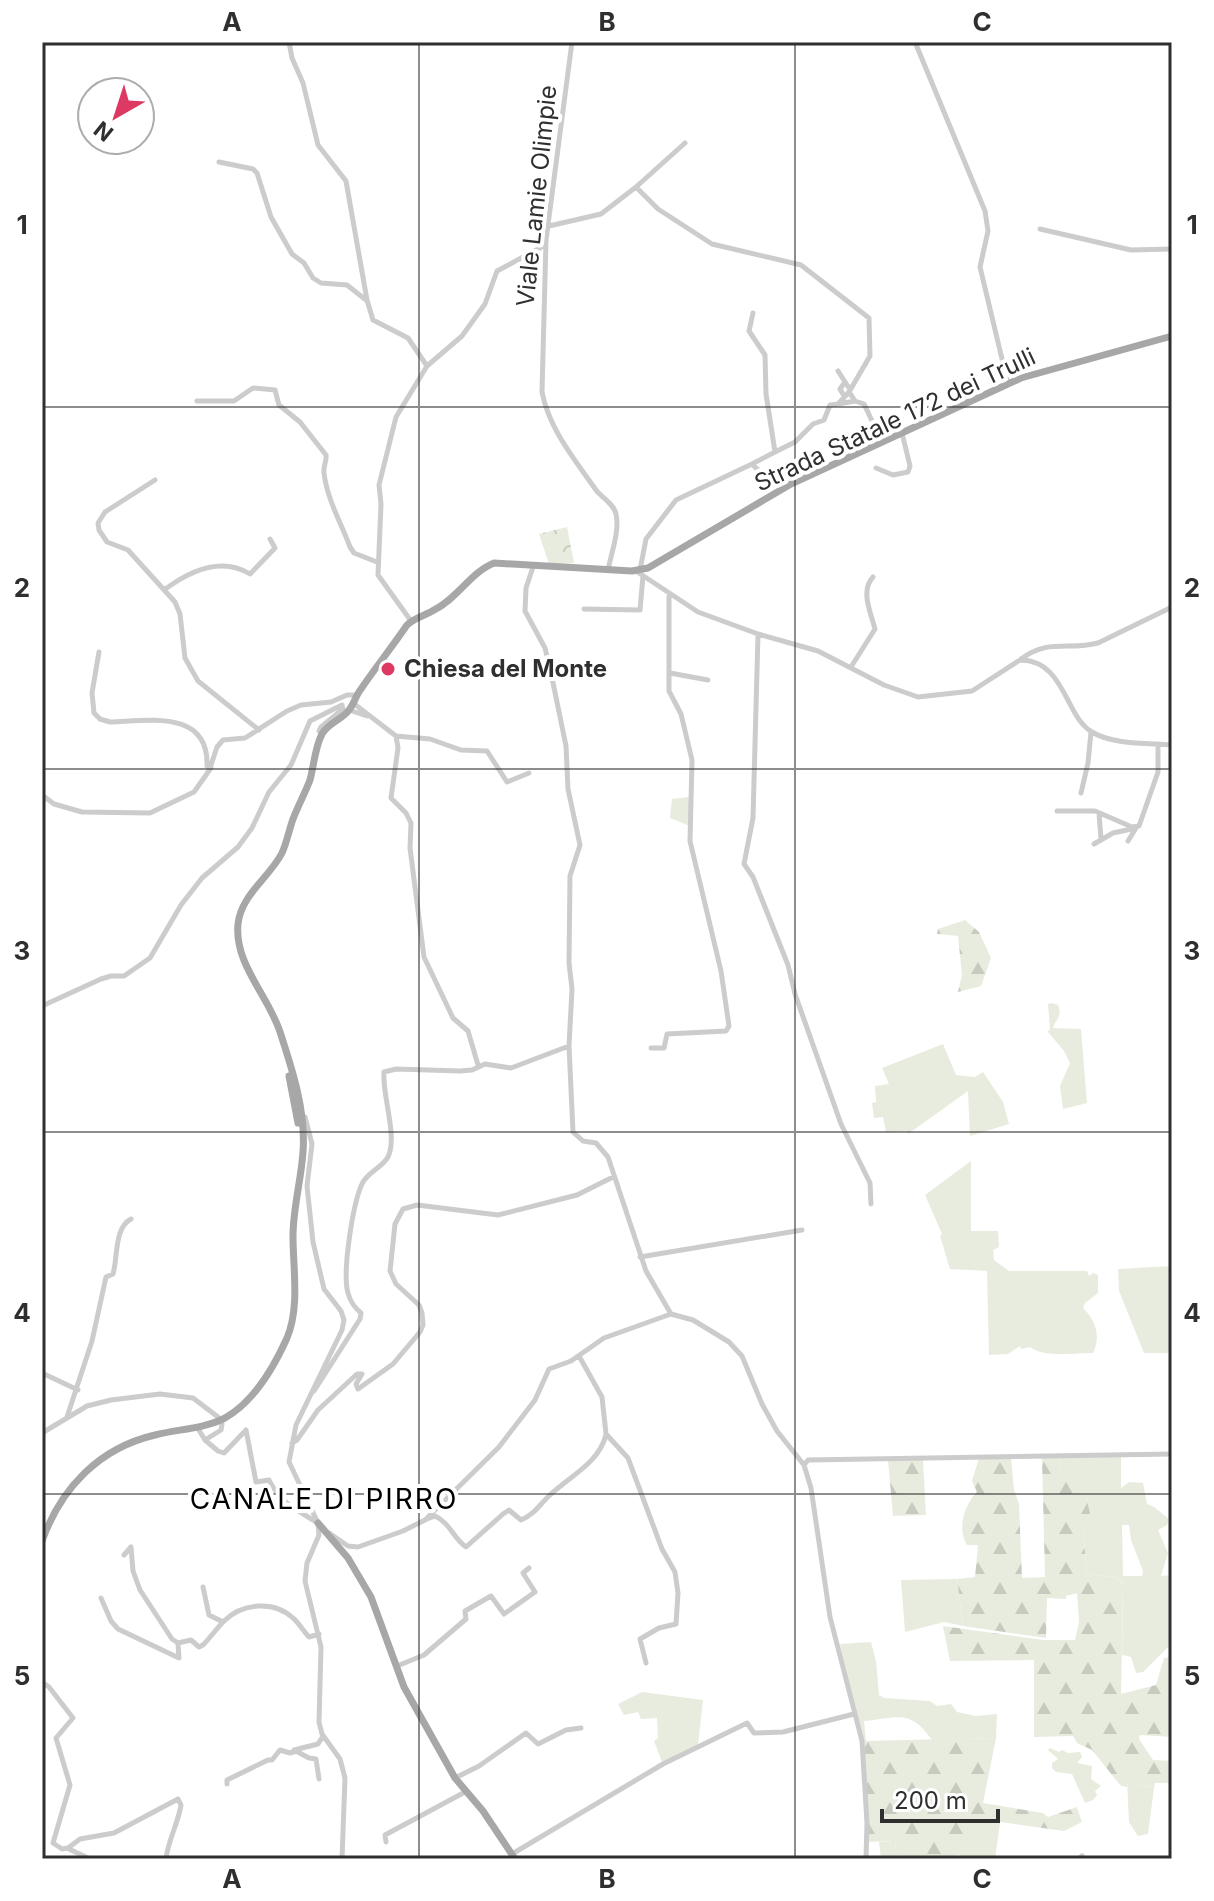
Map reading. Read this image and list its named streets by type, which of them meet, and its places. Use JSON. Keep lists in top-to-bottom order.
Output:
{
  "streets": {
    "main road": ["Strada Statale 172 dei Trulli"],
    "street": ["Viale Lamie Olimpie"]
  },
  "crossings": [
    ["Viale Lamie Olimpie", "Strada Statale 172 dei Trulli"]
  ],
  "districts": ["CANALE DI PIRRO"],
  "places": ["Chiesa del Monte"],
  "scale_bar": "200 m",
  "north": "bottom left",
  "grid": {
    "columns": ["A", "B", "C"],
    "rows": [
      "1",
      "2",
      "3",
      "4",
      "5"
    ]
  }
}
